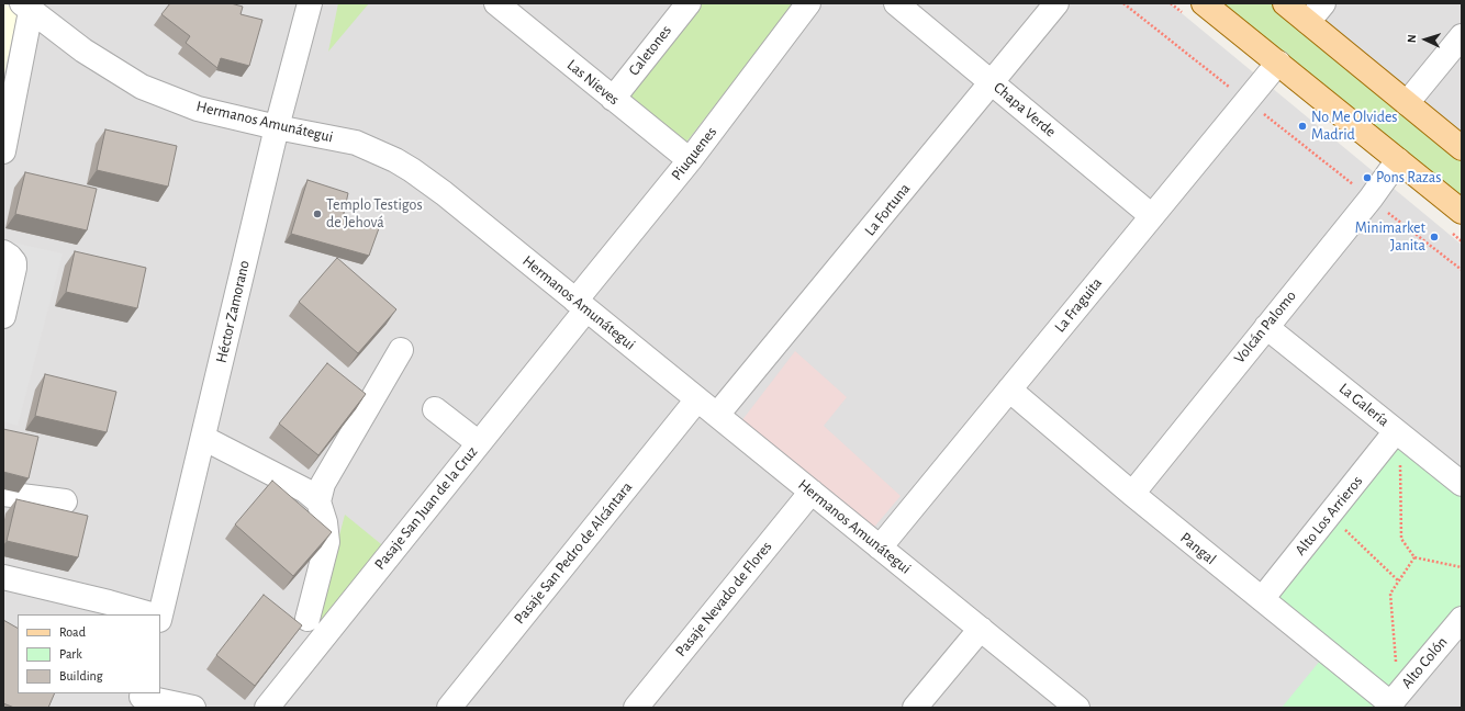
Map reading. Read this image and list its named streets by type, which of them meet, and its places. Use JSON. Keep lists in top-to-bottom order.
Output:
{
  "streets": {
    "street": [
      "Caletones",
      "Las Nieves",
      "Chapa Verde",
      "Hermanos Amunátegui",
      "Piuquenes",
      "La Fortuna",
      "La Fraguita",
      "Héctor Zamorano",
      "Volcán Palomo",
      "La Galería",
      "Pasaje San Juan de la Cruz",
      "Alto Los Arrieros",
      "Pangal",
      "Pasaje San Pedro de Alcántara",
      "Pasaje Nevado de Flores",
      "Alto Colón"
    ]
  },
  "crossings": [
    ["Caletones", "Las Nieves"],
    ["Las Nieves", "Piuquenes"],
    ["Chapa Verde", "La Fortuna"],
    ["Chapa Verde", "La Fraguita"],
    ["Hermanos Amunátegui", "Piuquenes"],
    ["Hermanos Amunátegui", "La Fortuna"],
    ["Hermanos Amunátegui", "La Fraguita"],
    ["Hermanos Amunátegui", "Héctor Zamorano"],
    ["Hermanos Amunátegui", "Pasaje San Juan de la Cruz"],
    ["Hermanos Amunátegui", "Pasaje San Pedro de Alcántara"],
    ["Hermanos Amunátegui", "Pasaje Nevado de Flores"],
    ["Piuquenes", "Pasaje San Juan de la Cruz"],
    ["La Fraguita", "Pangal"],
    ["Volcán Palomo", "La Galería"],
    ["Volcán Palomo", "Pangal"],
    ["La Galería", "Alto Los Arrieros"],
    ["Alto Los Arrieros", "Pangal"],
    ["Pangal", "Alto Colón"]
  ],
  "places": [
    "No Me Olvides Madrid",
    "Pons Razas",
    "Templo Testigos de Jehová",
    "Minimarket Janita"
  ],
  "legend": ["Road", "Park", "Building"],
  "north": "left"
}
